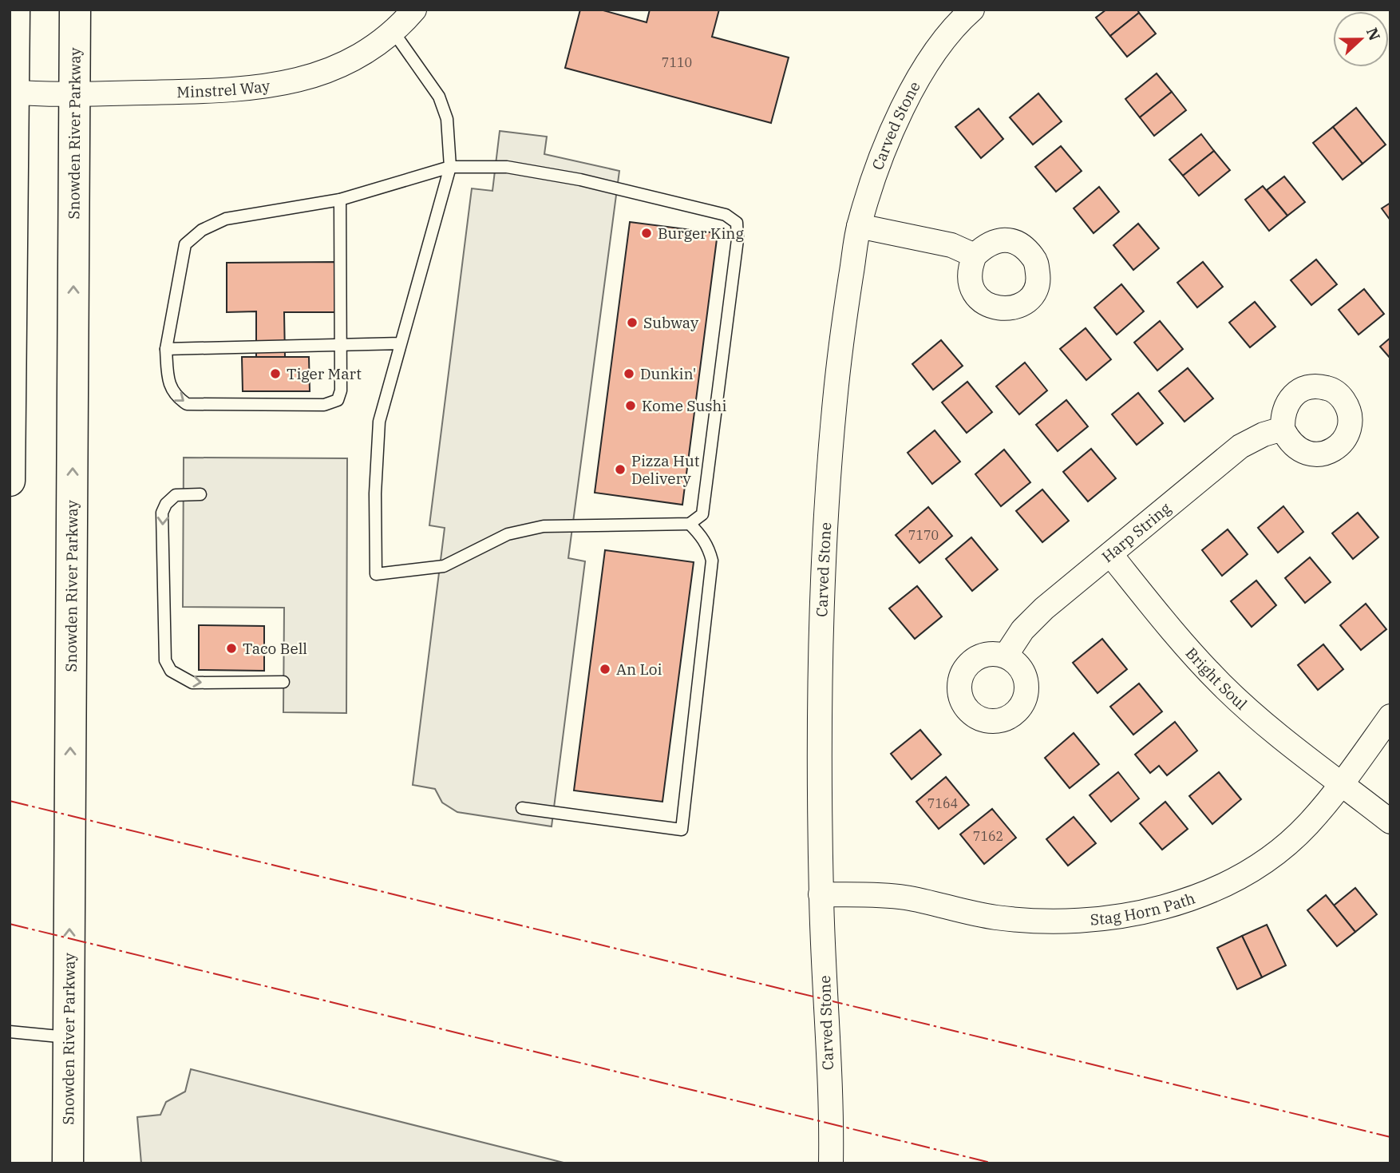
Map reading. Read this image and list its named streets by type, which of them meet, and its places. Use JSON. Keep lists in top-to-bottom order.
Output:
{
  "streets": {
    "main road": ["Snowden River Parkway"],
    "street": [
      "Minstrel Way",
      "Carved Stone",
      "Harp String",
      "Bright Soul",
      "Stag Horn Path"
    ]
  },
  "crossings": [
    ["Minstrel Way", "Snowden River Parkway"],
    ["Carved Stone", "Stag Horn Path"],
    ["Harp String", "Bright Soul"],
    ["Bright Soul", "Stag Horn Path"]
  ],
  "places": [
    "Burger King",
    "Subway",
    "Tiger Mart",
    "Dunkin'",
    "Kome Sushi",
    "Pizza Hut Delivery",
    "Taco Bell",
    "An Loi"
  ],
  "house_numbers": [
    "7110",
    "7170",
    "7164",
    "7162"
  ],
  "north": "right"
}
